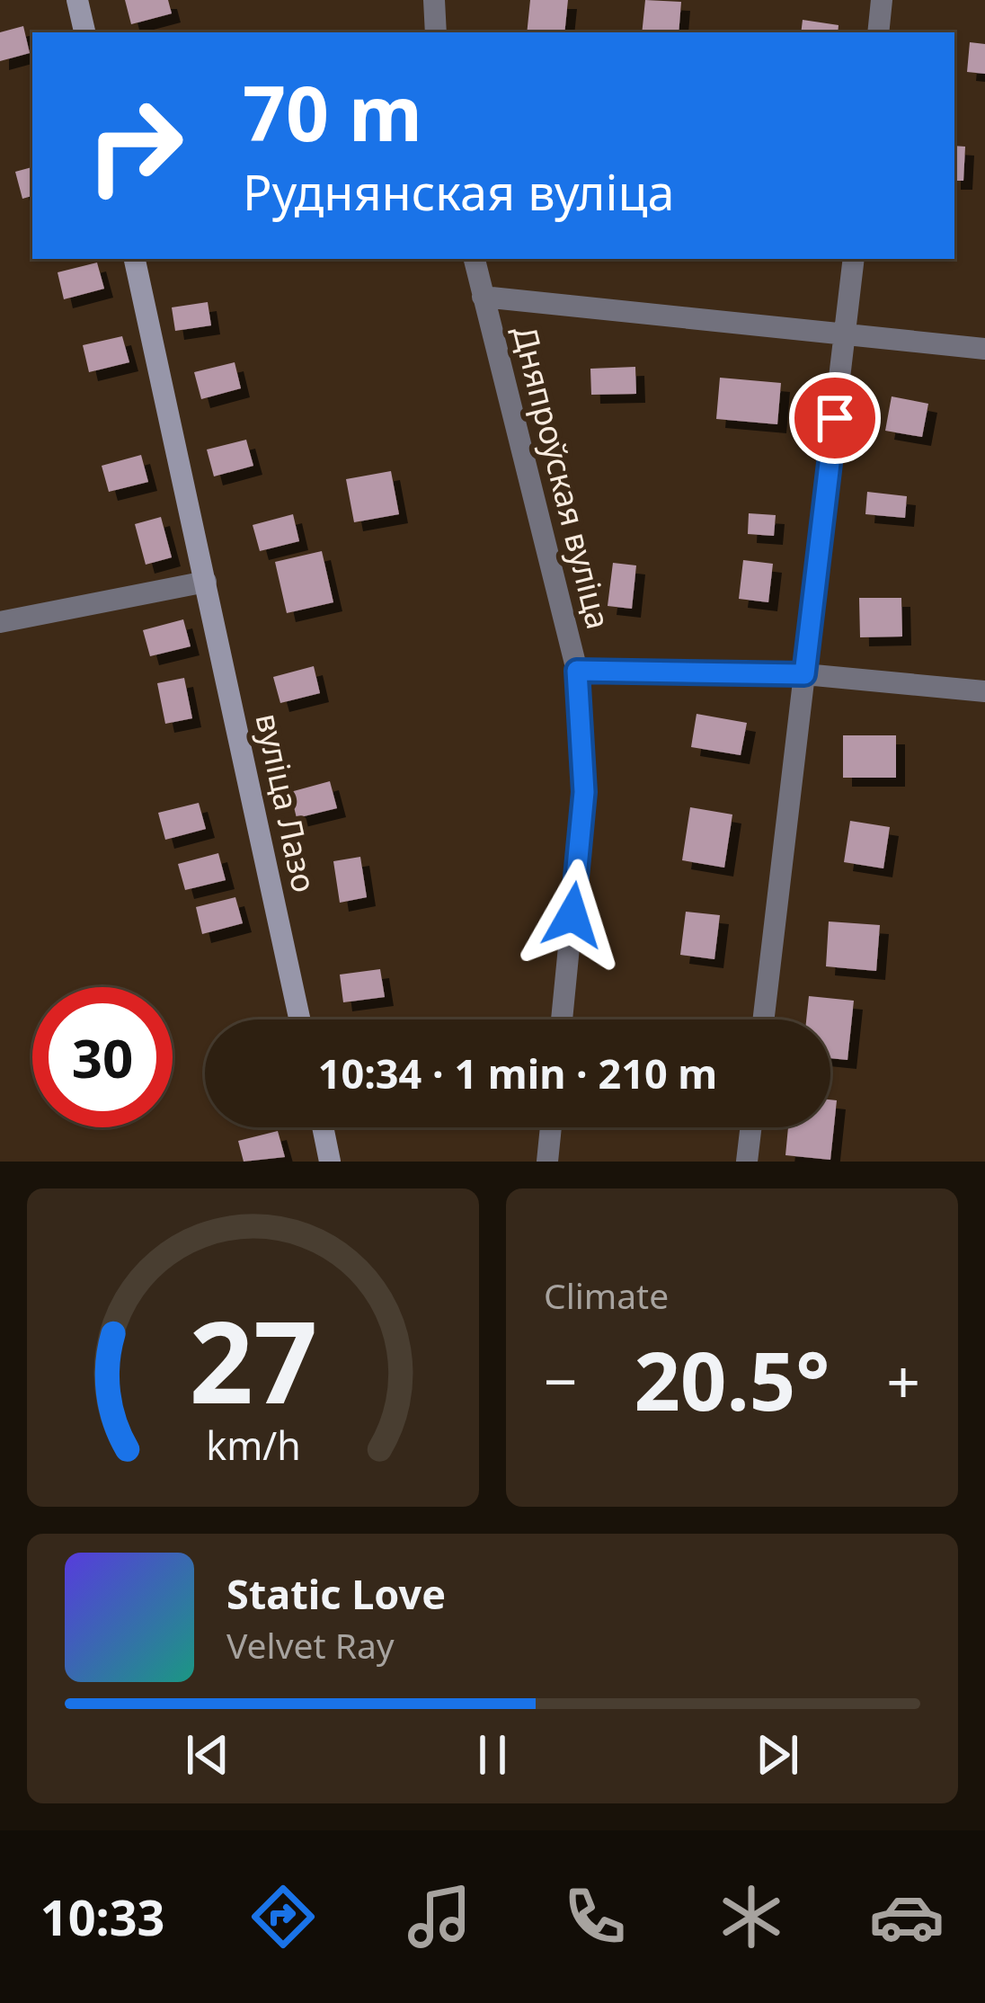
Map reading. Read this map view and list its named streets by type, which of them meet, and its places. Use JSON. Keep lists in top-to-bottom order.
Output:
{
  "streets": {
    "main road": ["вуліца Лазо"],
    "street": ["Дняпроўская вуліца"]
  },
  "page": {
    "turn": ["70 m", "Руднянская вуліца"],
    "limit": "30",
    "trip": "10:34 · 1 min · 210 m",
    "tile": "Climate",
    "heat": ["−", "20.5°", "+"],
    "song": ["Static Love", "Velvet Ray"],
    "tabs": "10:33",
    "gauge": ["27", "km/h"]
  }
}
